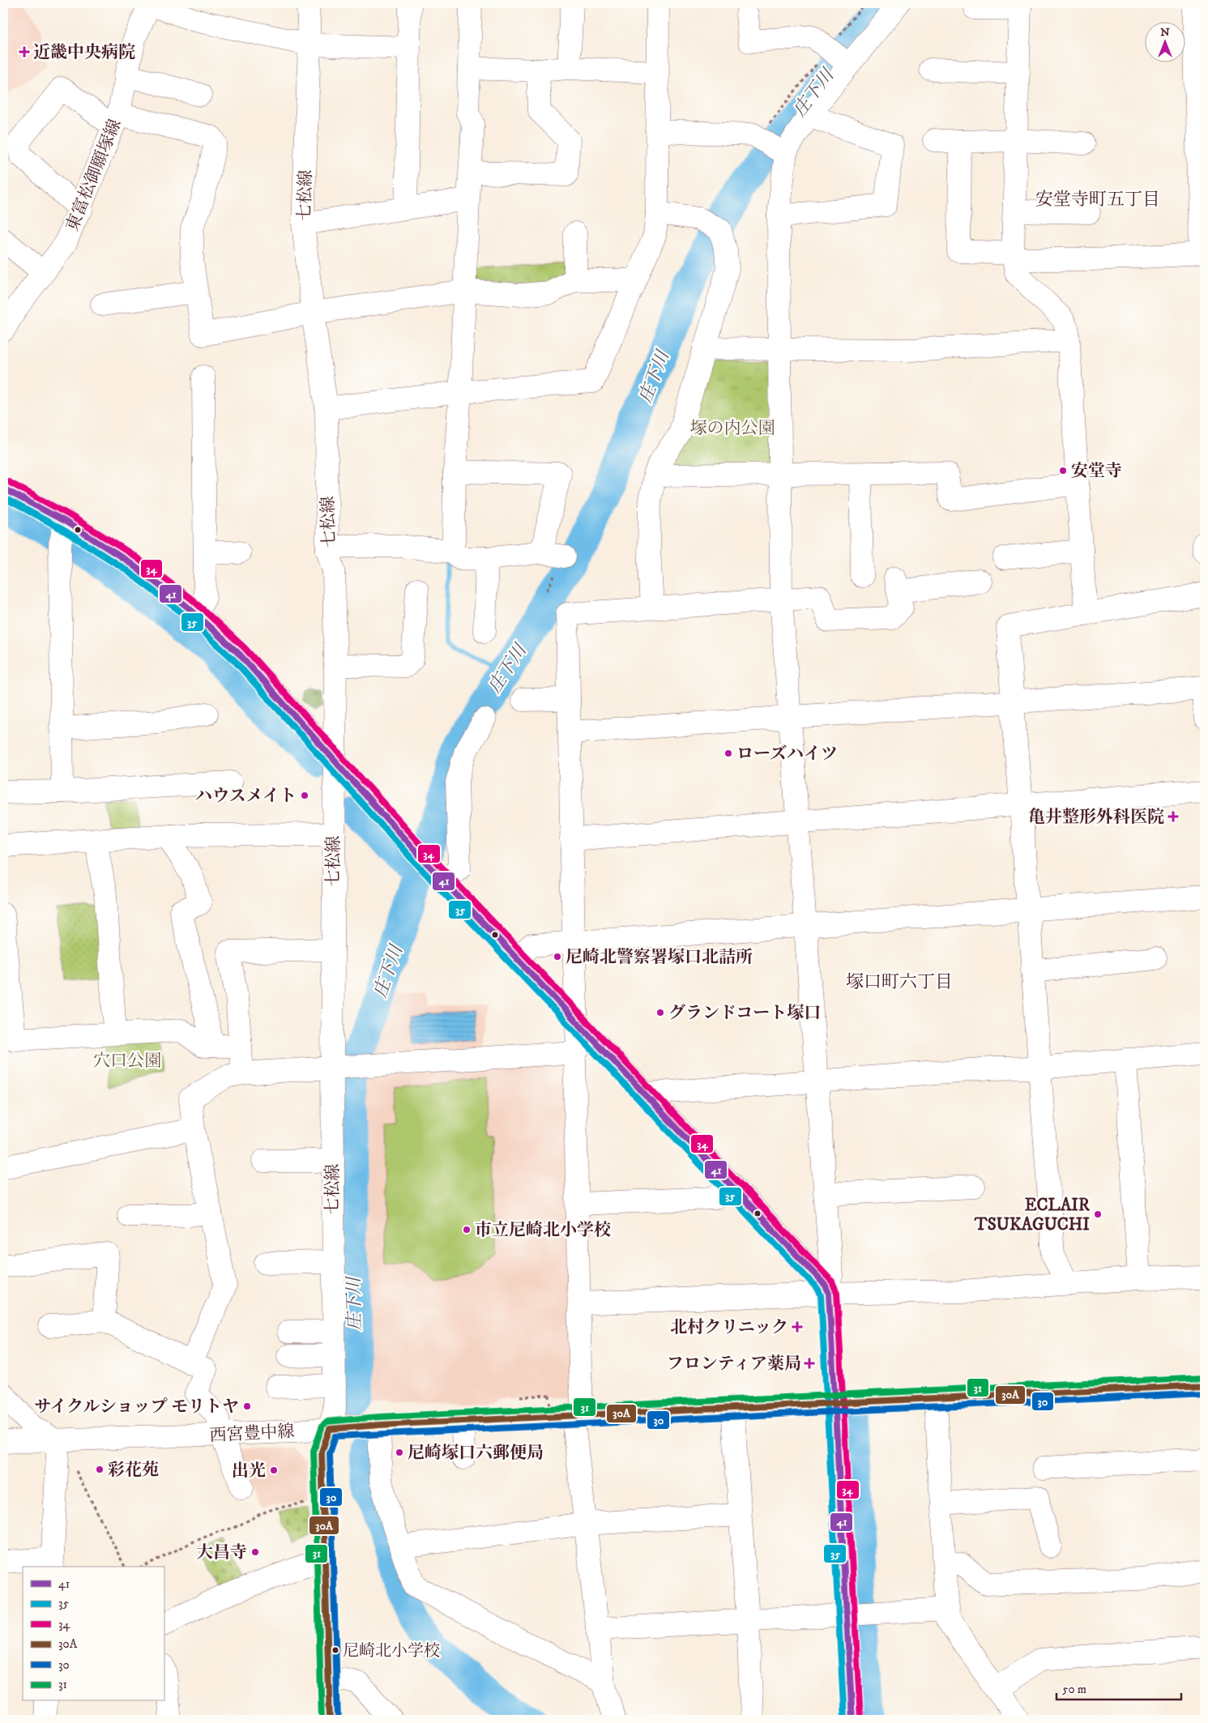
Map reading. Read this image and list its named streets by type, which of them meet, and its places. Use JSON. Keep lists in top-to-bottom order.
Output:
{
  "streets": {
    "street": ["東富松御願塚線", "七松線", "西宮豊中線"]
  },
  "crossings": [
    ["七松線", "西宮豊中線"]
  ],
  "districts": ["安堂寺町五丁目", "塚口町六丁目"],
  "water": ["庄下川"],
  "parks": ["塚の内公園", "穴口公園"],
  "places": {
    "health": [
      "近畿中央病院",
      "亀井整形外科医院",
      "北村クリニック",
      "フロンティア薬局"
    ],
    "other": [
      "安堂寺",
      "ローズハイツ",
      "ハウスメイト",
      "尼崎北警察署塚口北詰所",
      "グランドコート塚口",
      "ECLAIR TSUKAGUCHI",
      "市立尼崎北小学校",
      "サイクルショップ モリトヤ",
      "尼崎塚口六郵便局",
      "彩花苑",
      "出光",
      "大昌寺",
      "尼崎北小学校"
    ]
  },
  "lines": [
    "transit line 34",
    "transit line 41",
    "transit line 35",
    "transit line 31",
    "transit line 30A",
    "transit line 30"
  ],
  "legend": [
    "41",
    "35",
    "34",
    "30A",
    "30",
    "31"
  ],
  "scale_bar": "50 m",
  "north": "top"
}
